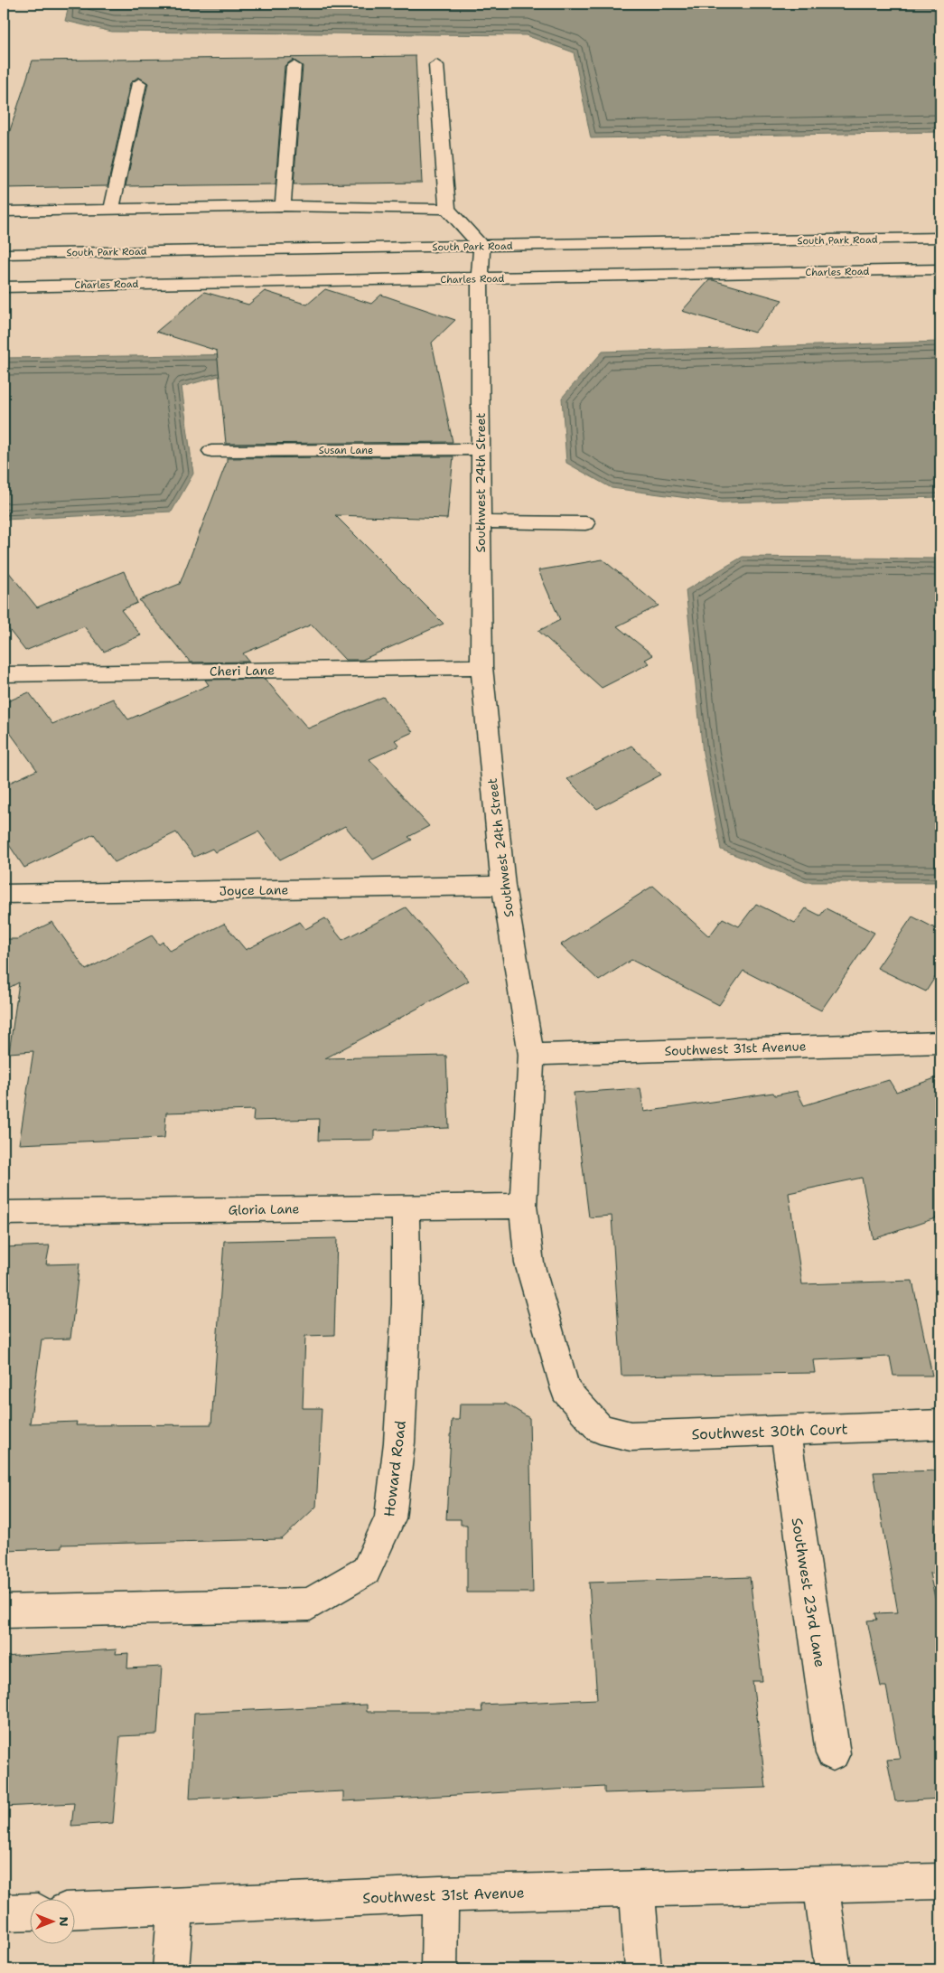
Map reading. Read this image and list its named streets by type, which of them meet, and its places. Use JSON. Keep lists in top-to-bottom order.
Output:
{
  "streets": {
    "street": [
      "South Park Road",
      "Charles Road",
      "Susan Lane",
      "Southwest 24th Street",
      "Cheri Lane",
      "Joyce Lane",
      "Southwest 31st Avenue",
      "Gloria Lane",
      "Southwest 30th Court",
      "Howard Road",
      "Southwest 23rd Lane"
    ]
  },
  "crossings": [
    ["South Park Road", "Southwest 24th Street"],
    ["Charles Road", "Southwest 24th Street"],
    ["Susan Lane", "Southwest 24th Street"],
    ["Southwest 24th Street", "Cheri Lane"],
    ["Southwest 24th Street", "Joyce Lane"],
    ["Southwest 24th Street", "Southwest 31st Avenue"],
    ["Southwest 24th Street", "Gloria Lane"],
    ["Southwest 24th Street", "Southwest 30th Court"],
    ["Gloria Lane", "Howard Road"],
    ["Southwest 30th Court", "Southwest 23rd Lane"]
  ],
  "north": "right"
}
